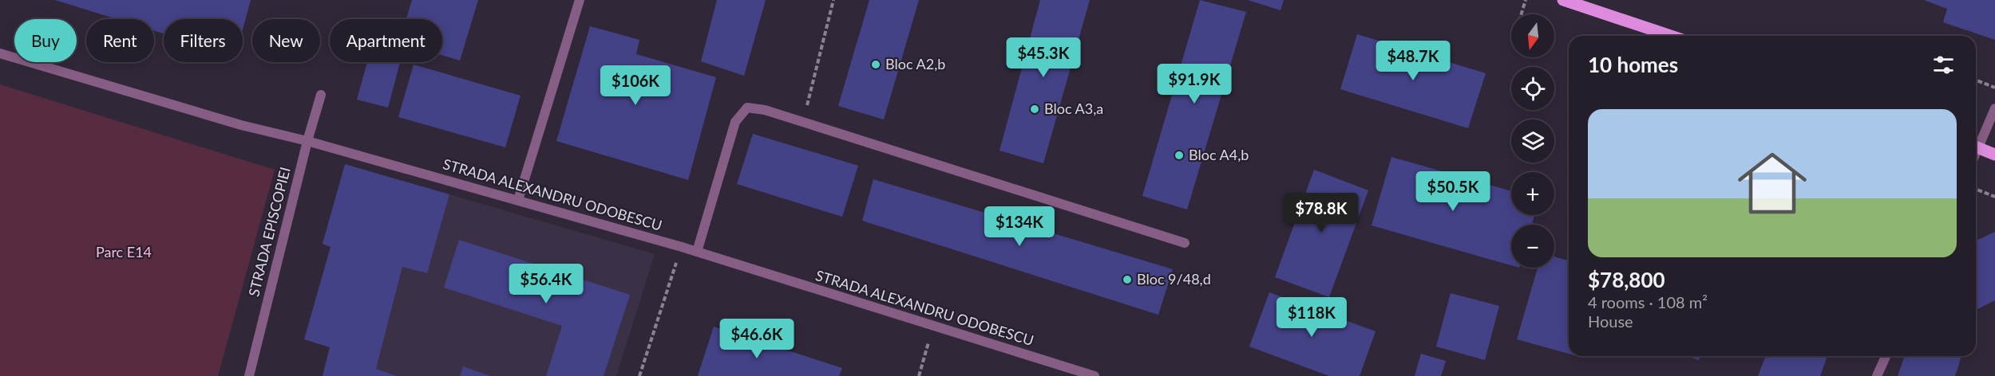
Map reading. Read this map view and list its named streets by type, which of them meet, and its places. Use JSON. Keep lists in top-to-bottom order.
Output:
{
  "streets": {
    "street": ["STRADA ALEXANDRU ODOBESCU", "STRADA EPISCOPIEI"]
  },
  "crossings": [
    ["STRADA ALEXANDRU ODOBESCU", "STRADA EPISCOPIEI"]
  ],
  "parks": ["Parc E14"],
  "places": [
    "Bloc A2,b",
    "Bloc A3,a",
    "Bloc A4,b",
    "Bloc 9/48,d"
  ],
  "north": "bottom",
  "page": {
    "map_buttons": ["+", "−"],
    "chip": [
      "Buy",
      "Rent",
      "Filters",
      "New",
      "Apartment"
    ],
    "heading": "10 homes",
    "price": [
      "$45.3K",
      "$48.7K",
      "$91.9K",
      "$106K",
      "$50.5K",
      "$78.8K",
      "$134K",
      "$56.4K",
      "$118K",
      "$46.6K"
    ],
    "list": [
      {
        "name": "$78,800",
        "note": "4 rooms · 108 m² · House"
      }
    ]
  }
}
